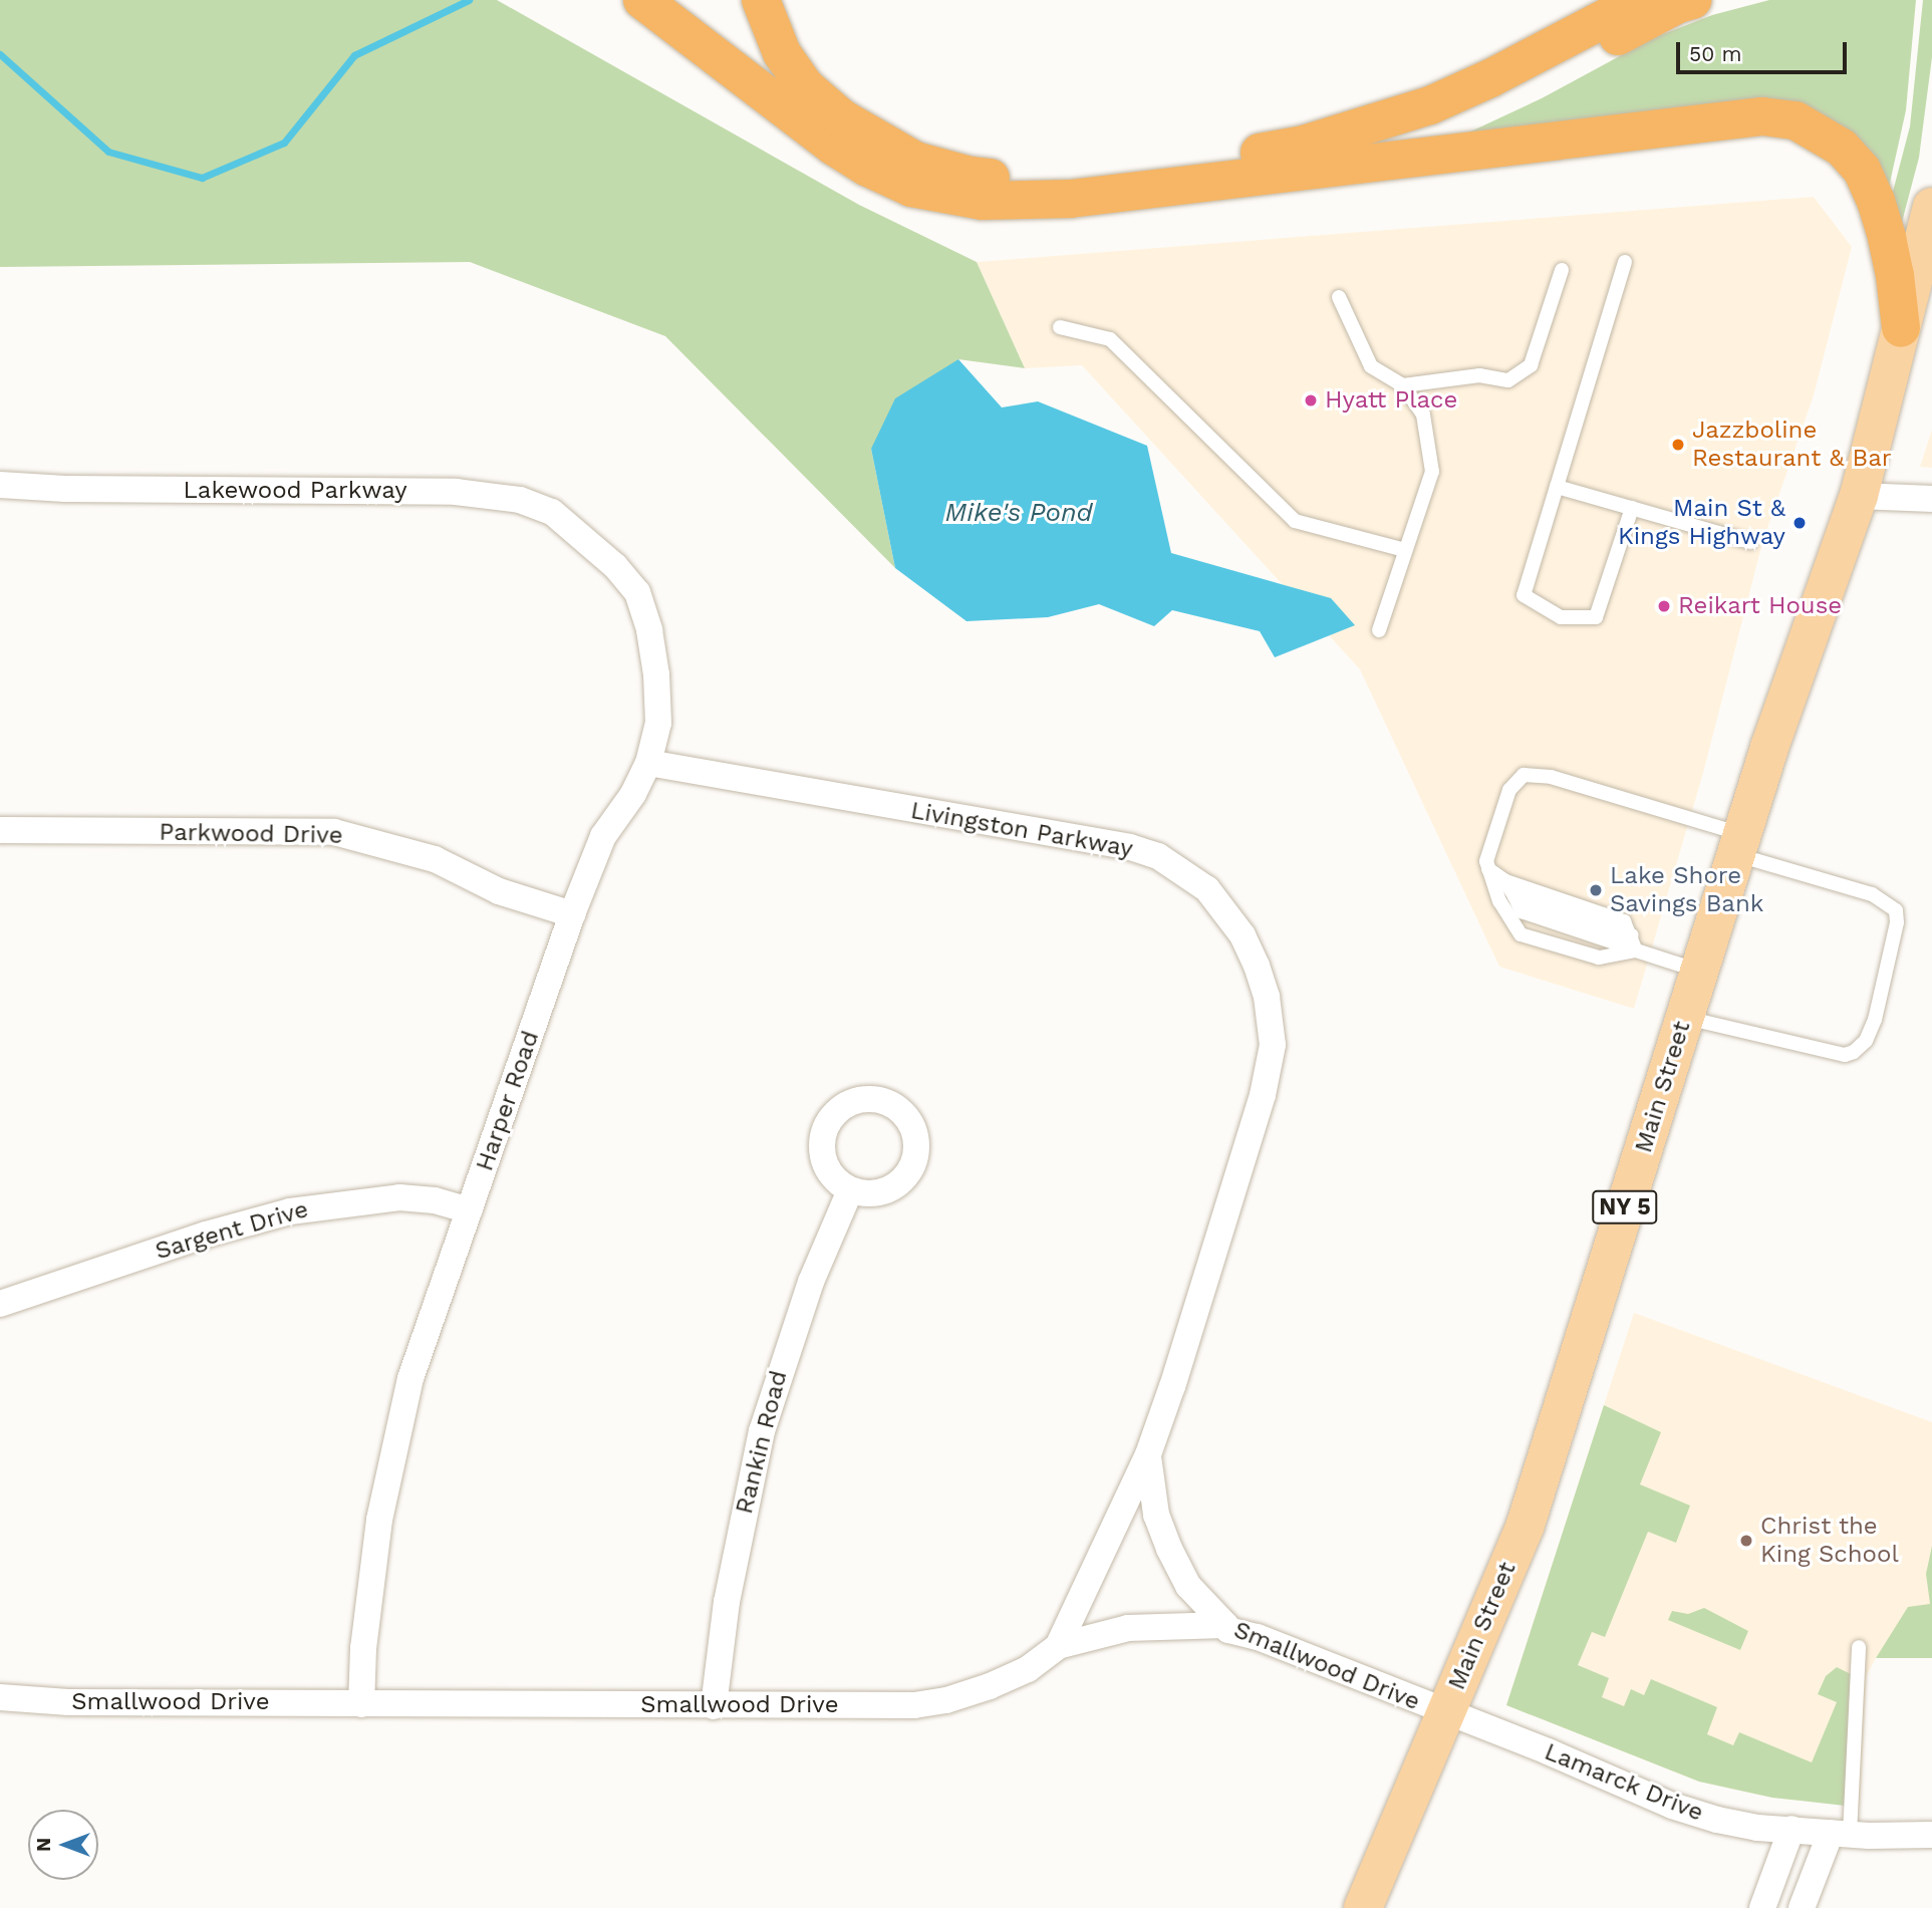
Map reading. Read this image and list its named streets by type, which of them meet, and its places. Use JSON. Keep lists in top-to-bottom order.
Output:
{
  "streets": {
    "main road": ["Main Street", "NY 5"],
    "street": [
      "Lakewood Parkway",
      "Livingston Parkway",
      "Parkwood Drive",
      "Harper Road",
      "Sargent Drive",
      "Rankin Road",
      "Smallwood Drive",
      "Lamarck Drive"
    ]
  },
  "crossings": [
    ["Lakewood Parkway", "Harper Road"],
    ["Livingston Parkway", "Harper Road"],
    ["Livingston Parkway", "Smallwood Drive"],
    ["Parkwood Drive", "Harper Road"],
    ["Main Street", "Smallwood Drive"],
    ["Main Street", "Lamarck Drive"],
    ["Harper Road", "Sargent Drive"],
    ["Harper Road", "Smallwood Drive"],
    ["Rankin Road", "Smallwood Drive"],
    ["Smallwood Drive", "Lamarck Drive"]
  ],
  "water": ["Mike's Pond"],
  "places": [
    "Hyatt Place",
    "Jazzboline Restaurant & Bar",
    "Main St & Kings Highway",
    "Reikart House",
    "Lake Shore Savings Bank",
    "Christ the King School"
  ],
  "scale_bar": "50 m",
  "north": "left"
}
